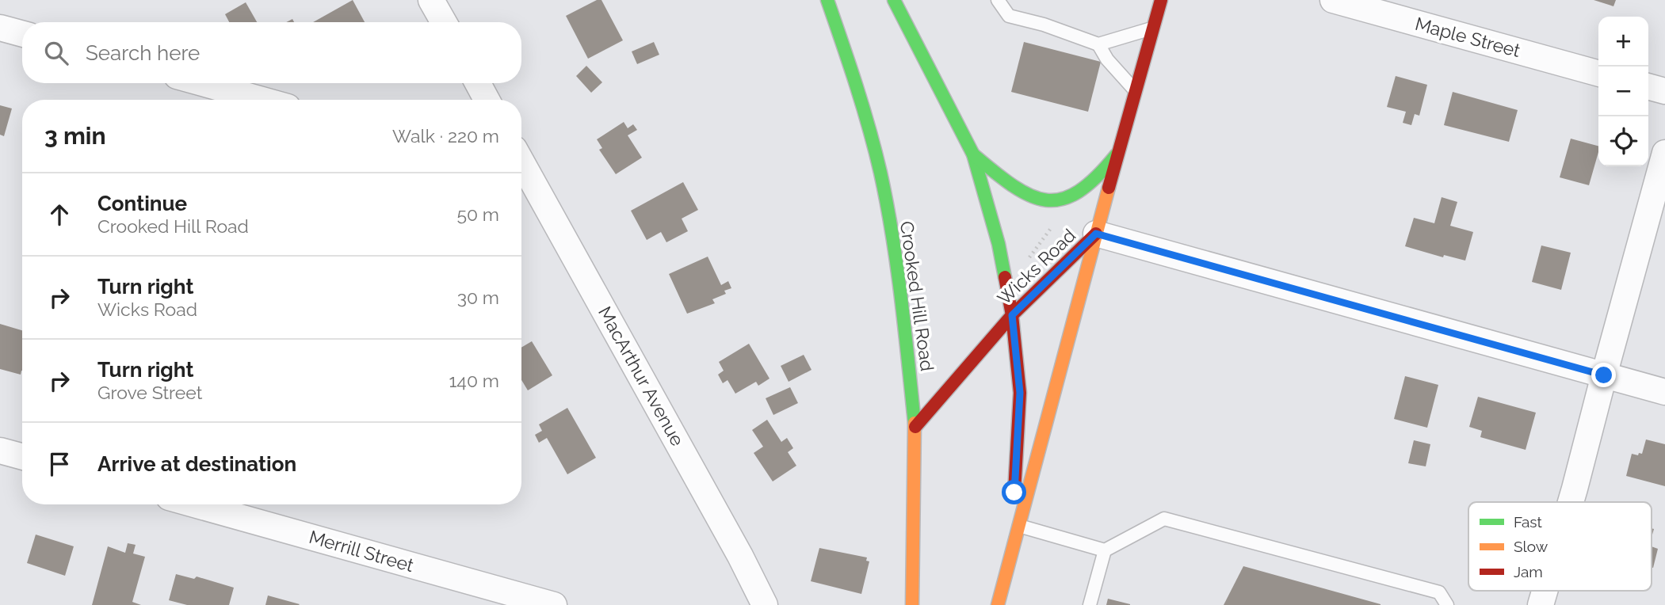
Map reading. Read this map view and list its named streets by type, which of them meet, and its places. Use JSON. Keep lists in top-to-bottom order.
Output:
{
  "streets": {
    "main road": ["Wicks Road", "Crooked Hill Road"],
    "street": ["Maple Street", "MacArthur Avenue", "Merrill Street"]
  },
  "crossings": [
    ["Wicks Road", "Crooked Hill Road"]
  ],
  "legend": ["Fast", "Slow", "Jam"],
  "page": {
    "map_buttons": ["+", "−"],
    "search": "Search here",
    "heading": ["3 min", "Walk · 220 m"],
    "list": [
      ["Continue", "Crooked Hill Road", "50 m"],
      ["Turn right", "Wicks Road", "30 m"],
      ["Turn right", "Grove Street", "140 m"],
      "Arrive at destination"
    ]
  }
}
